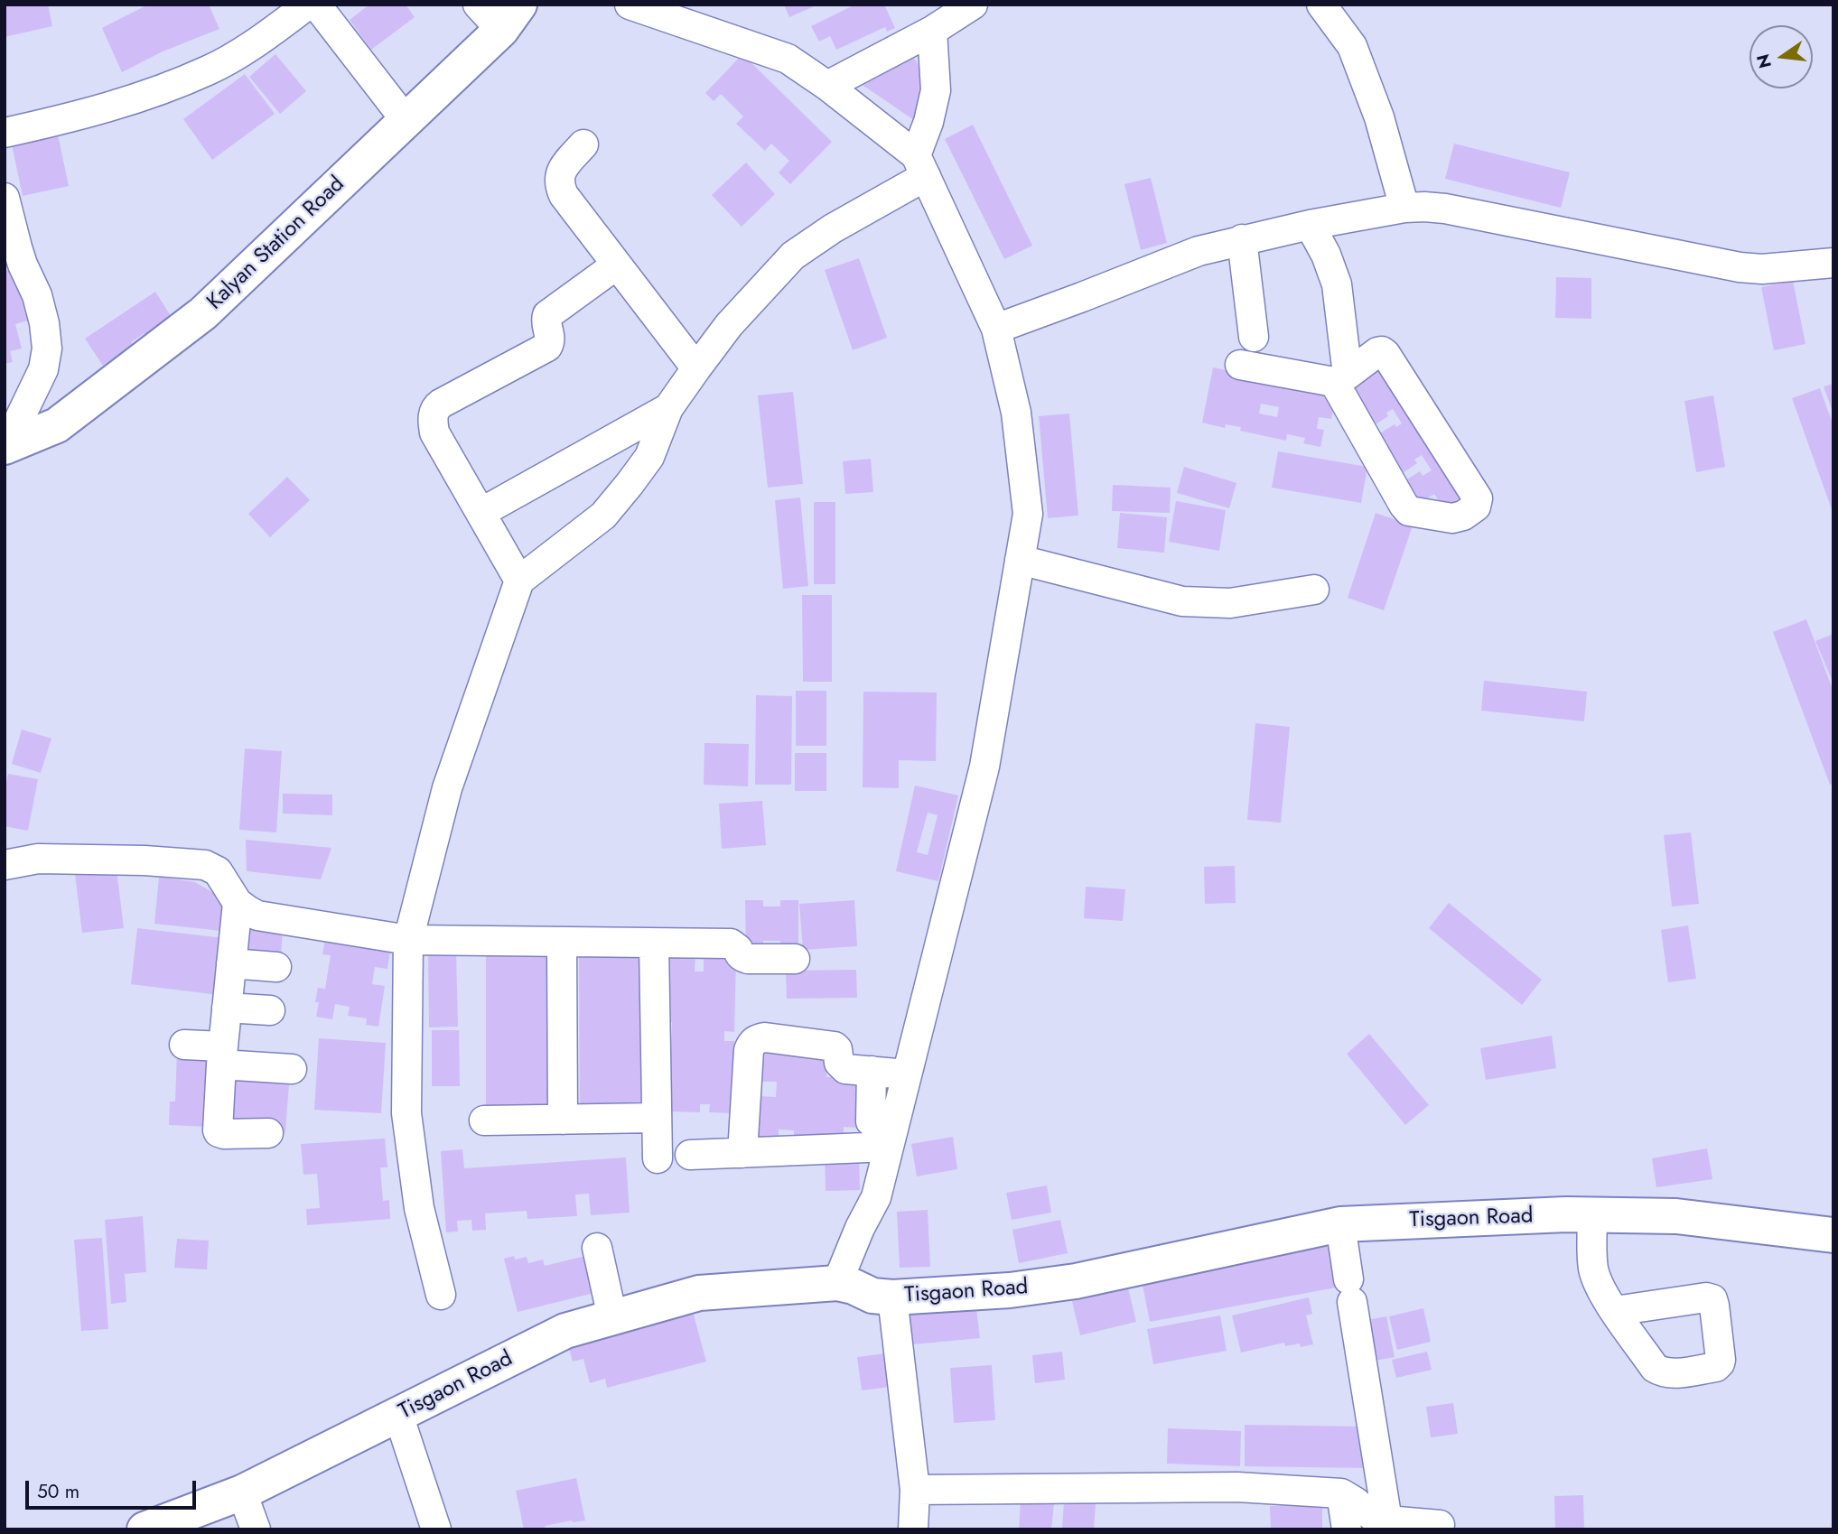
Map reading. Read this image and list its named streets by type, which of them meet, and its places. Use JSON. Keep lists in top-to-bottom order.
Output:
{
  "streets": {
    "street": ["Kalyan Station Road", "Tisgaon Road"]
  },
  "scale_bar": "50 m",
  "north": "left"
}
